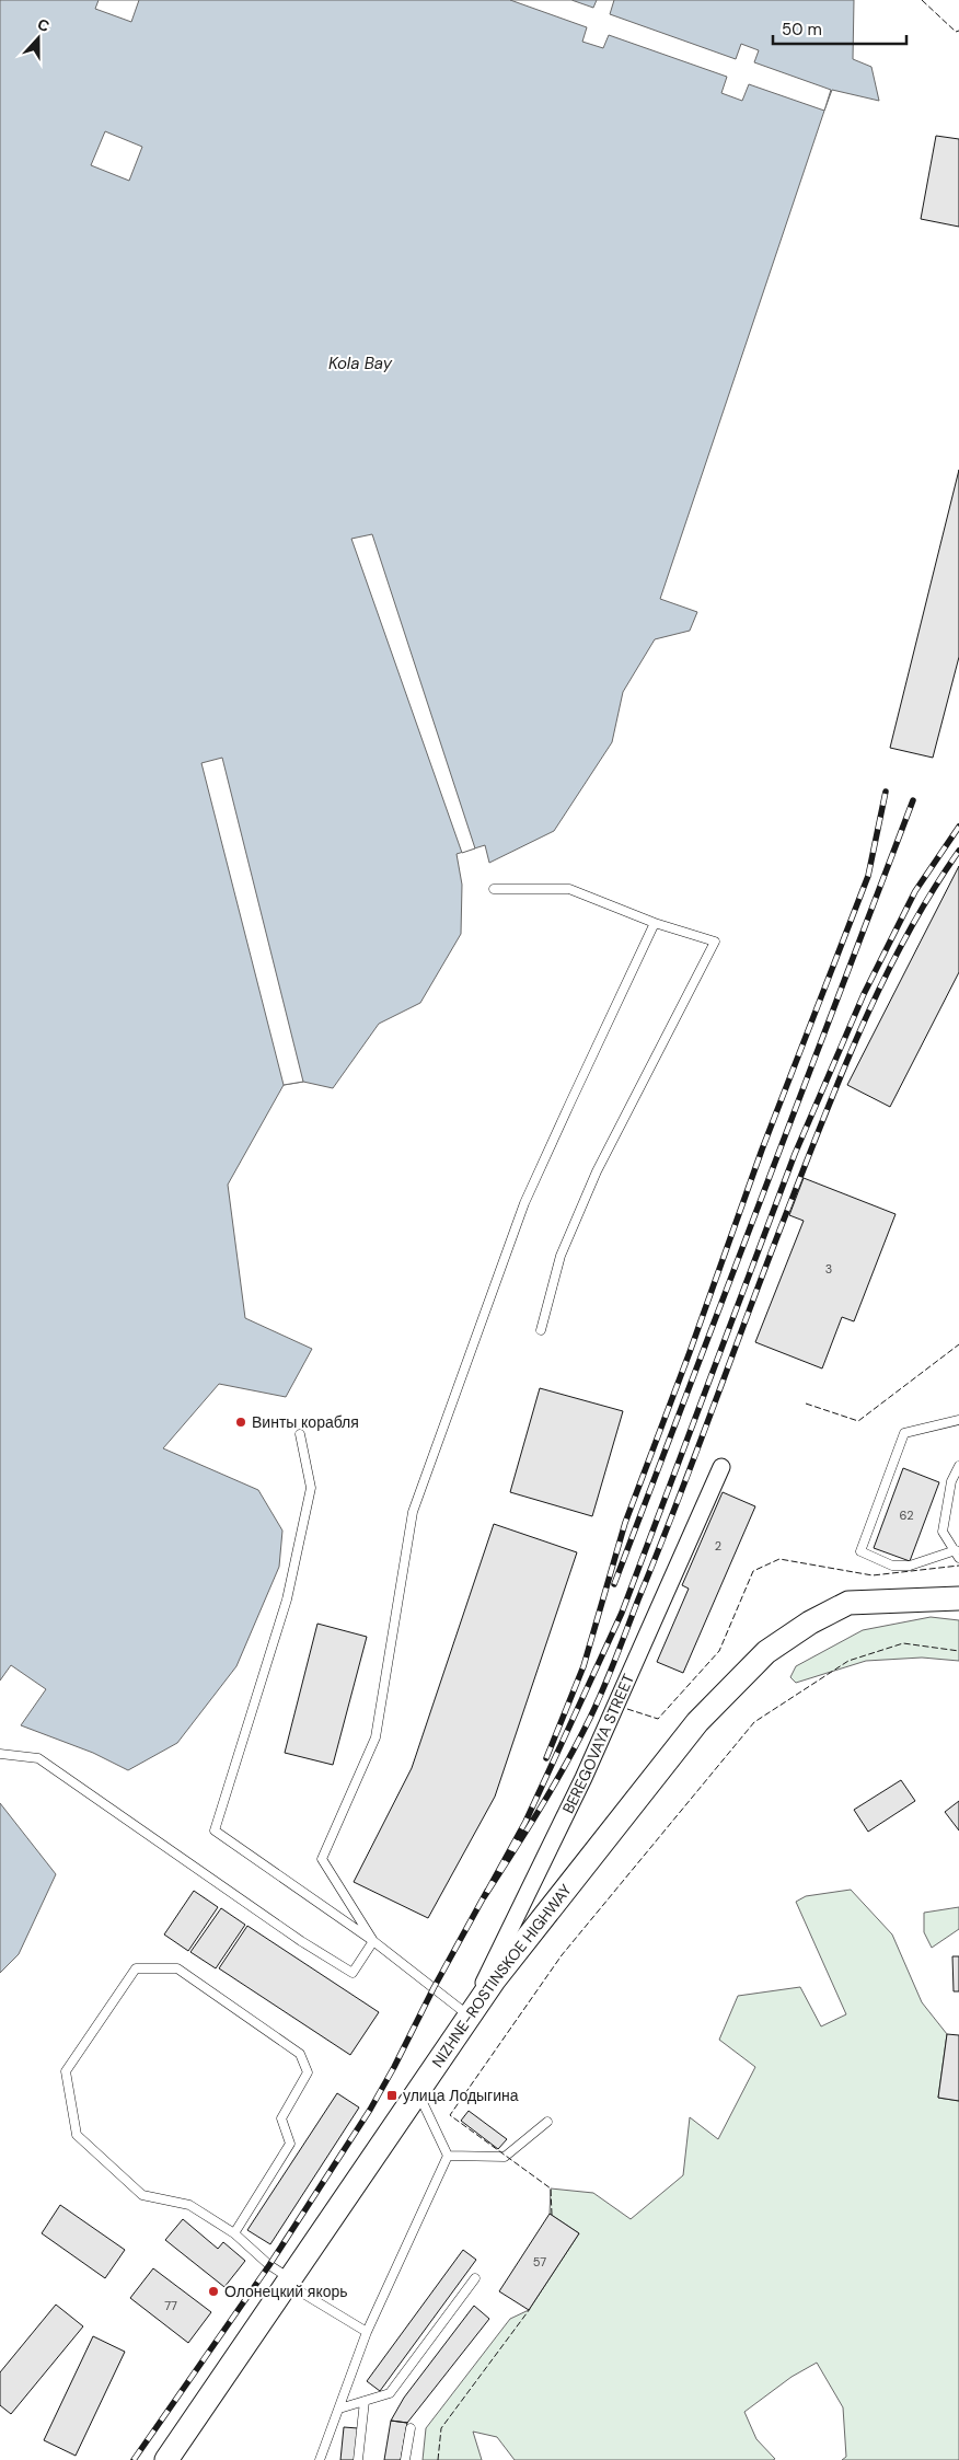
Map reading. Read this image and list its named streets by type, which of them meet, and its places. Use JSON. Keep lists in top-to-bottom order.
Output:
{
  "streets": {
    "street": ["BEREGOVAYA STREET", "NIZHNE-ROSTINSKOE HIGHWAY"]
  },
  "crossings": [
    ["BEREGOVAYA STREET", "NIZHNE-ROSTINSKOE HIGHWAY"]
  ],
  "water": ["Kola Bay"],
  "places": {
    "other": ["Винты корабля", "Олонецкий якорь"],
    "transit": ["улица Лодыгина"]
  },
  "house_numbers": [
    "3",
    "62",
    "2",
    "57",
    "77"
  ],
  "scale_bar": "50 m",
  "north": "top"
}
